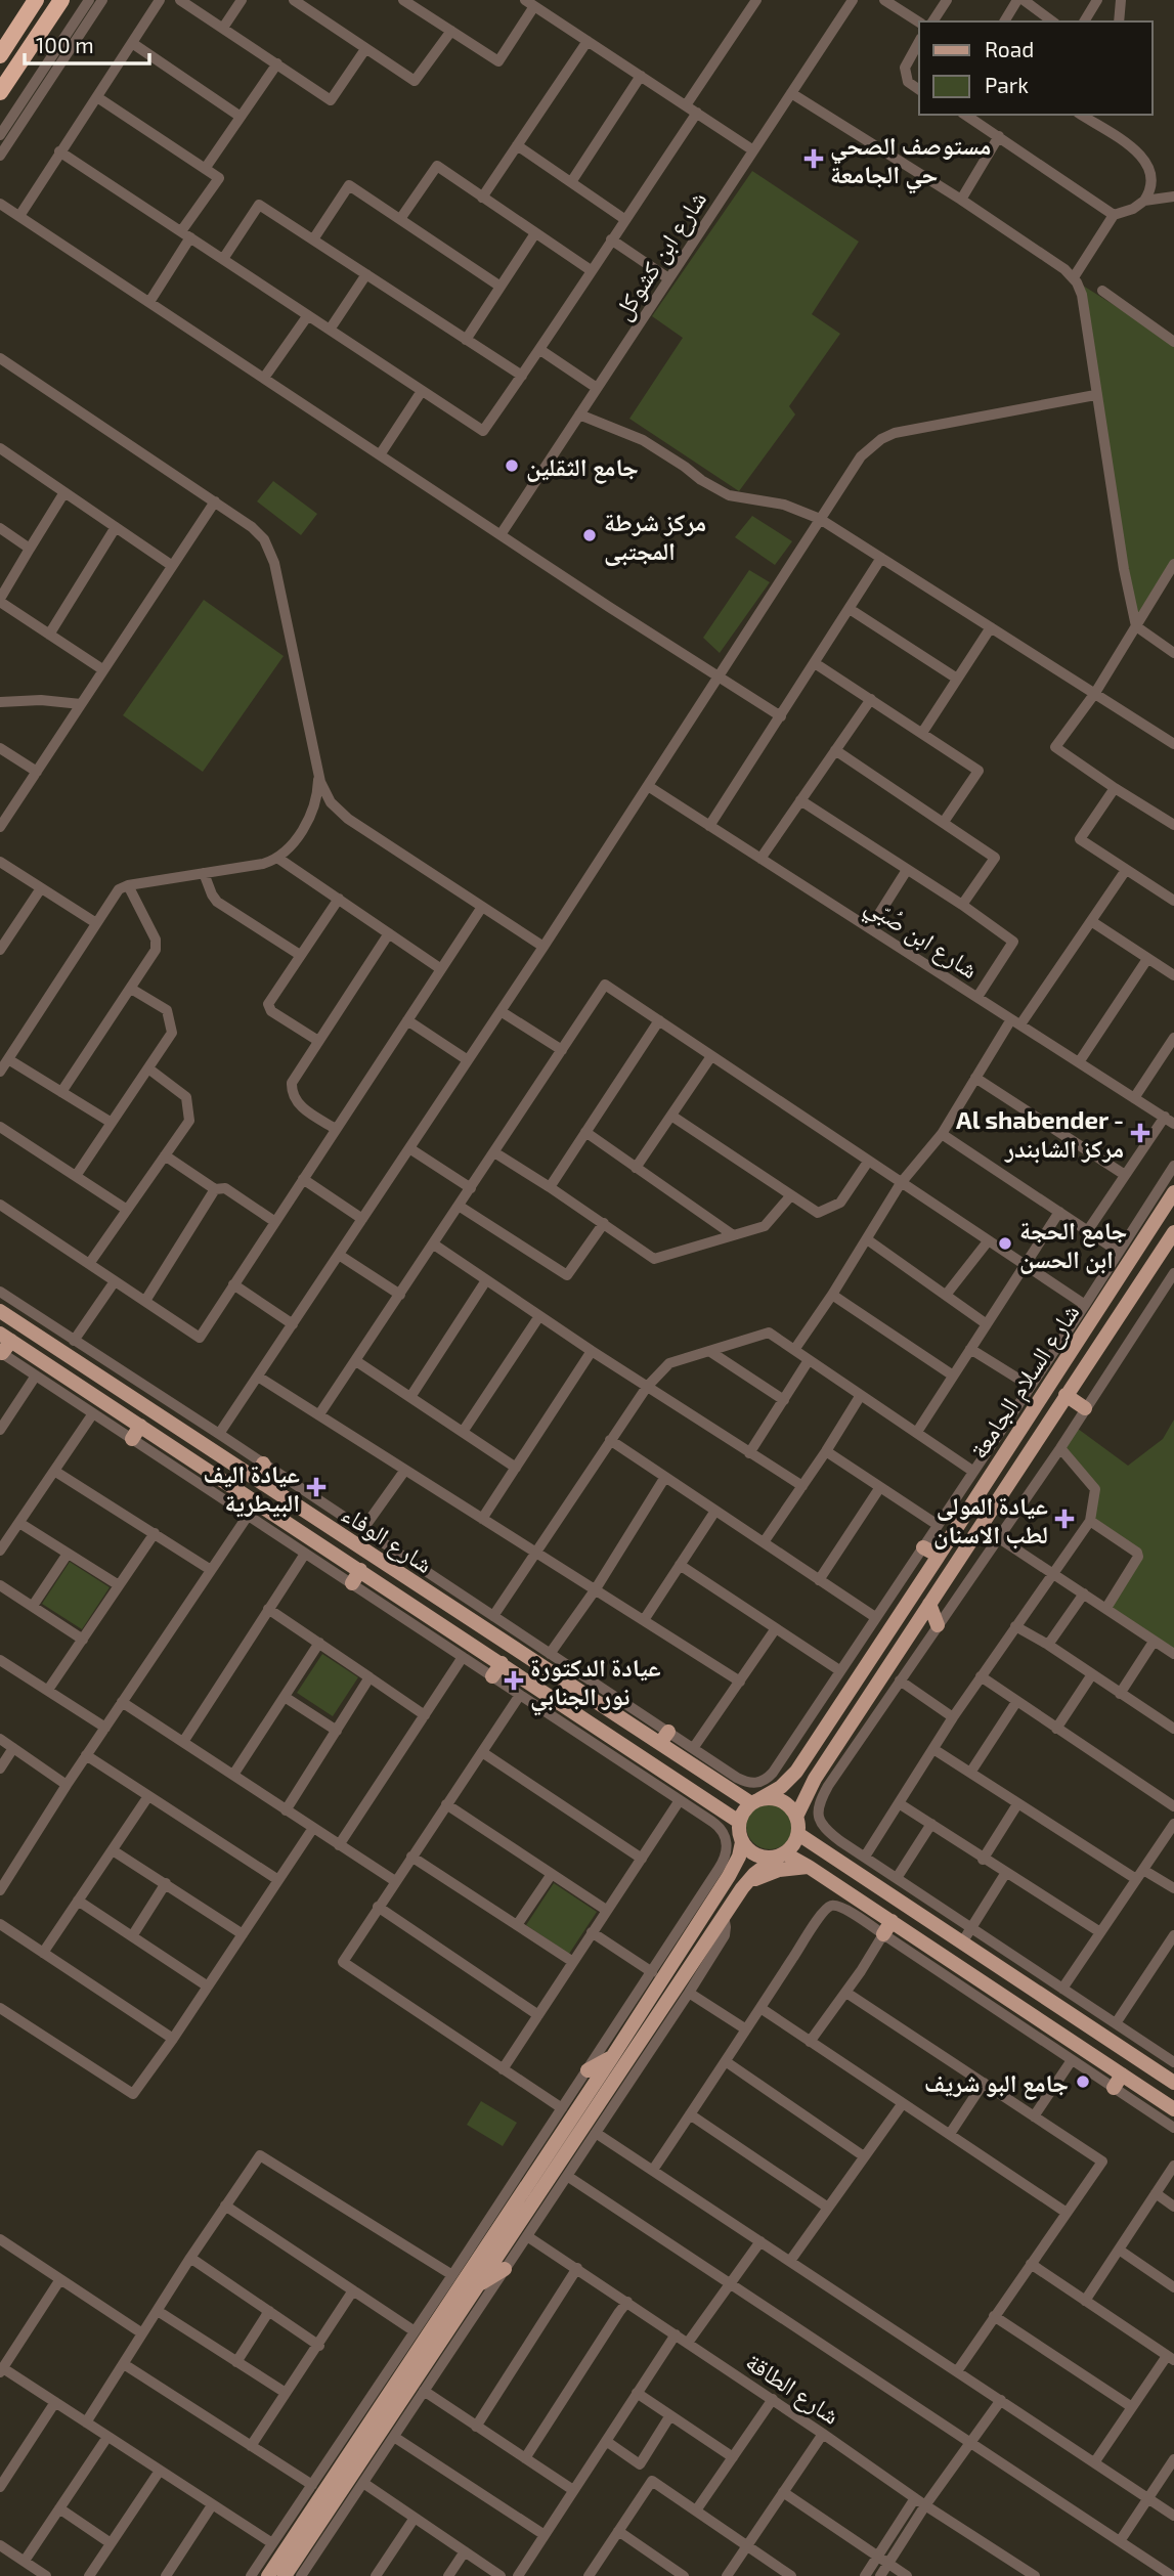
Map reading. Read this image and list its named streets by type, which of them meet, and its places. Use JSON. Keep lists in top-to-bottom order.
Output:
{
  "streets": {
    "main road": ["شارع السلام الجامعة", "شارع الوفاء"],
    "street": ["شارع ابن كشوكل", "شارع ابن صُبّي", "شارع الطاقة"]
  },
  "crossings": [
    ["شارع السلام الجامعة", "شارع الوفاء"]
  ],
  "places": {
    "health": [
      "مستوصف الصحي حي الجامعة",
      "Al shabender - مركز الشابندر",
      "عيادة اليف البيطرية",
      "عيادة المولى لطب الاسنان",
      "عيادة الدكتورة نور الجنابي"
    ],
    "other": [
      "جامع الثقلين",
      "مركز شرطة المجتبى",
      "جامع الحجة ابن الحسن",
      "جامع البو شريف"
    ]
  },
  "legend": ["Road", "Park"],
  "scale_bar": "100 m"
}
